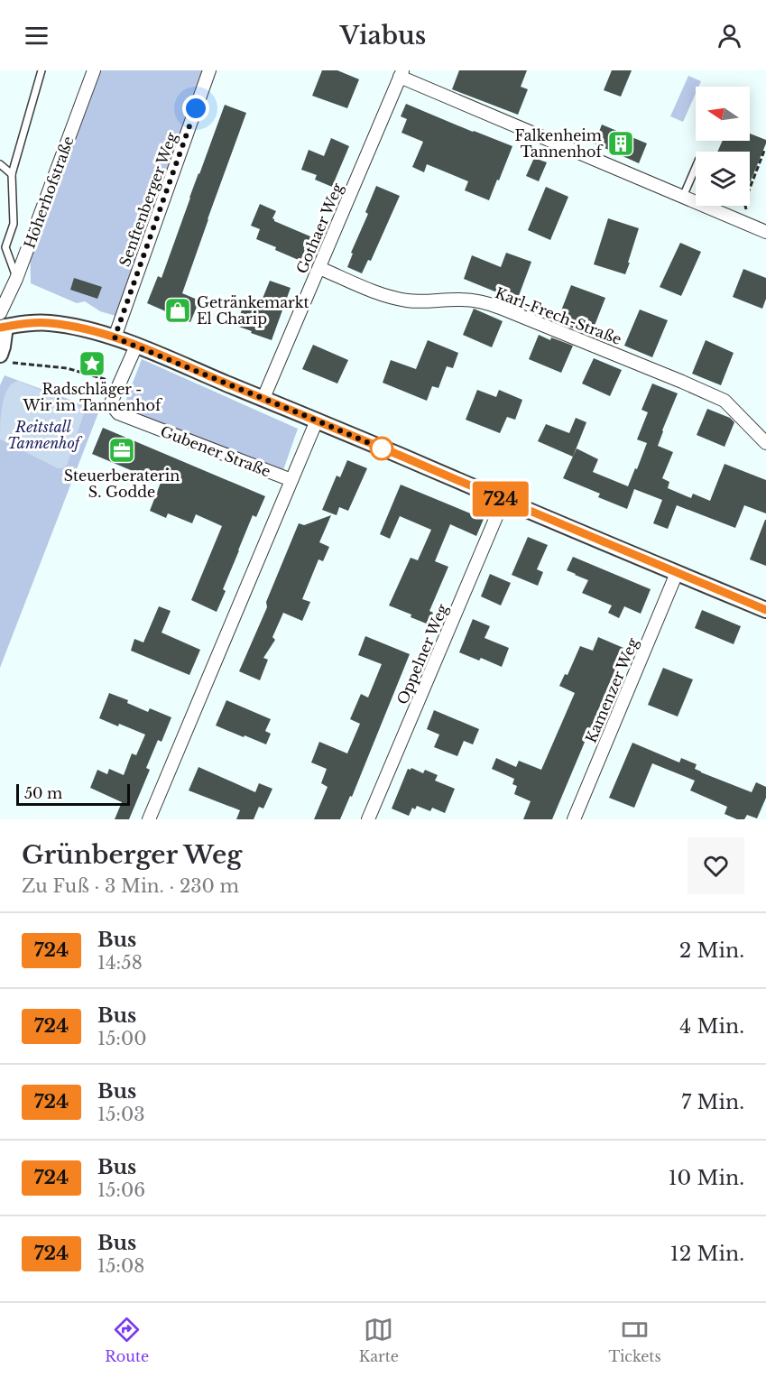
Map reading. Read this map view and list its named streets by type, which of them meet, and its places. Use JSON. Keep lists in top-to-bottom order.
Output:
{
  "streets": {
    "street": [
      "Höherhofstraße",
      "Senftenberger Weg",
      "Gothaer Weg",
      "Karl-Frech-Straße",
      "Gubener Straße",
      "Oppelner Weg",
      "Kamenzer Weg"
    ]
  },
  "crossings": [
    ["Gothaer Weg", "Karl-Frech-Straße"]
  ],
  "parks": ["Reitstall Tannenhof"],
  "places": {
    "building": ["Falkenheim Tannenhof"],
    "shop": ["Getränkemarkt El Charip"],
    "place": ["Radschläger - Wir im Tannenhof"],
    "office": ["Steuerberaterin S. Godde"]
  },
  "lines": ["bus line 724"],
  "scale_bar": "50 m",
  "north": "left",
  "page": {
    "header": "Viabus",
    "on_map": "724",
    "scale": "50 m",
    "heading": ["Grünberger Weg", "Zu Fuß · 3 Min. · 230 m"],
    "list": [
      {
        "mark": "724",
        "name": "Bus",
        "note": "14:58",
        "value": "2 Min."
      },
      {
        "mark": "724",
        "name": "Bus",
        "note": "15:00",
        "value": "4 Min."
      },
      {
        "mark": "724",
        "name": "Bus",
        "note": "15:03",
        "value": "7 Min."
      },
      {
        "mark": "724",
        "name": "Bus",
        "note": "15:06",
        "value": "10 Min."
      },
      {
        "mark": "724",
        "name": "Bus",
        "note": "15:08",
        "value": "12 Min."
      }
    ],
    "tabs": ["Route", "Karte", "Tickets"]
  }
}
